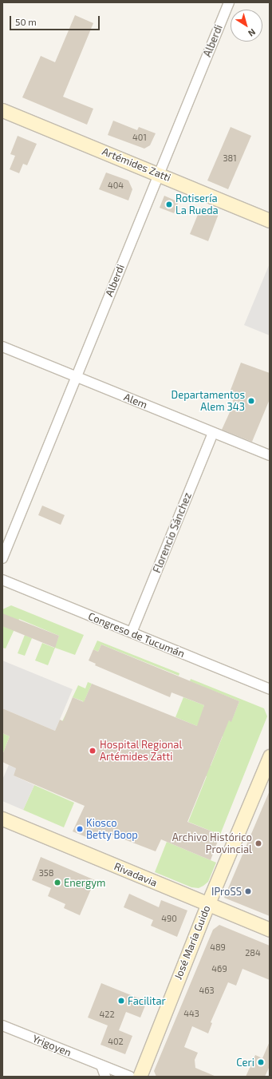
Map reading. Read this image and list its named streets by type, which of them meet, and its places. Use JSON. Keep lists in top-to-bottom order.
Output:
{
  "streets": {
    "main road": ["Artémides Zatti", "Rivadavia", "José María Guido"],
    "street": [
      "Alberdi",
      "Alem",
      "Florencio Sánchez",
      "Congreso de Tucumán",
      "Yrigoyen"
    ]
  },
  "crossings": [
    ["Alberdi", "Artémides Zatti"],
    ["Alberdi", "Alem"],
    ["Alem", "Florencio Sánchez"],
    ["Florencio Sánchez", "Congreso de Tucumán"],
    ["Rivadavia", "José María Guido"]
  ],
  "places": [
    "Rotisería La Rueda",
    "Departamentos Alem 343",
    "Hospital Regional Artémides Zatti",
    "Kiosco Betty Boop",
    "Archivo Histórico Provincial",
    "Energym",
    "IProSS",
    "Facilitar",
    "Ceri"
  ],
  "house_numbers": [
    "401",
    "381",
    "404",
    "358",
    "490",
    "489",
    "284",
    "469",
    "463",
    "443",
    "422",
    "402"
  ],
  "scale_bar": "50 m",
  "north": "bottom right"
}
